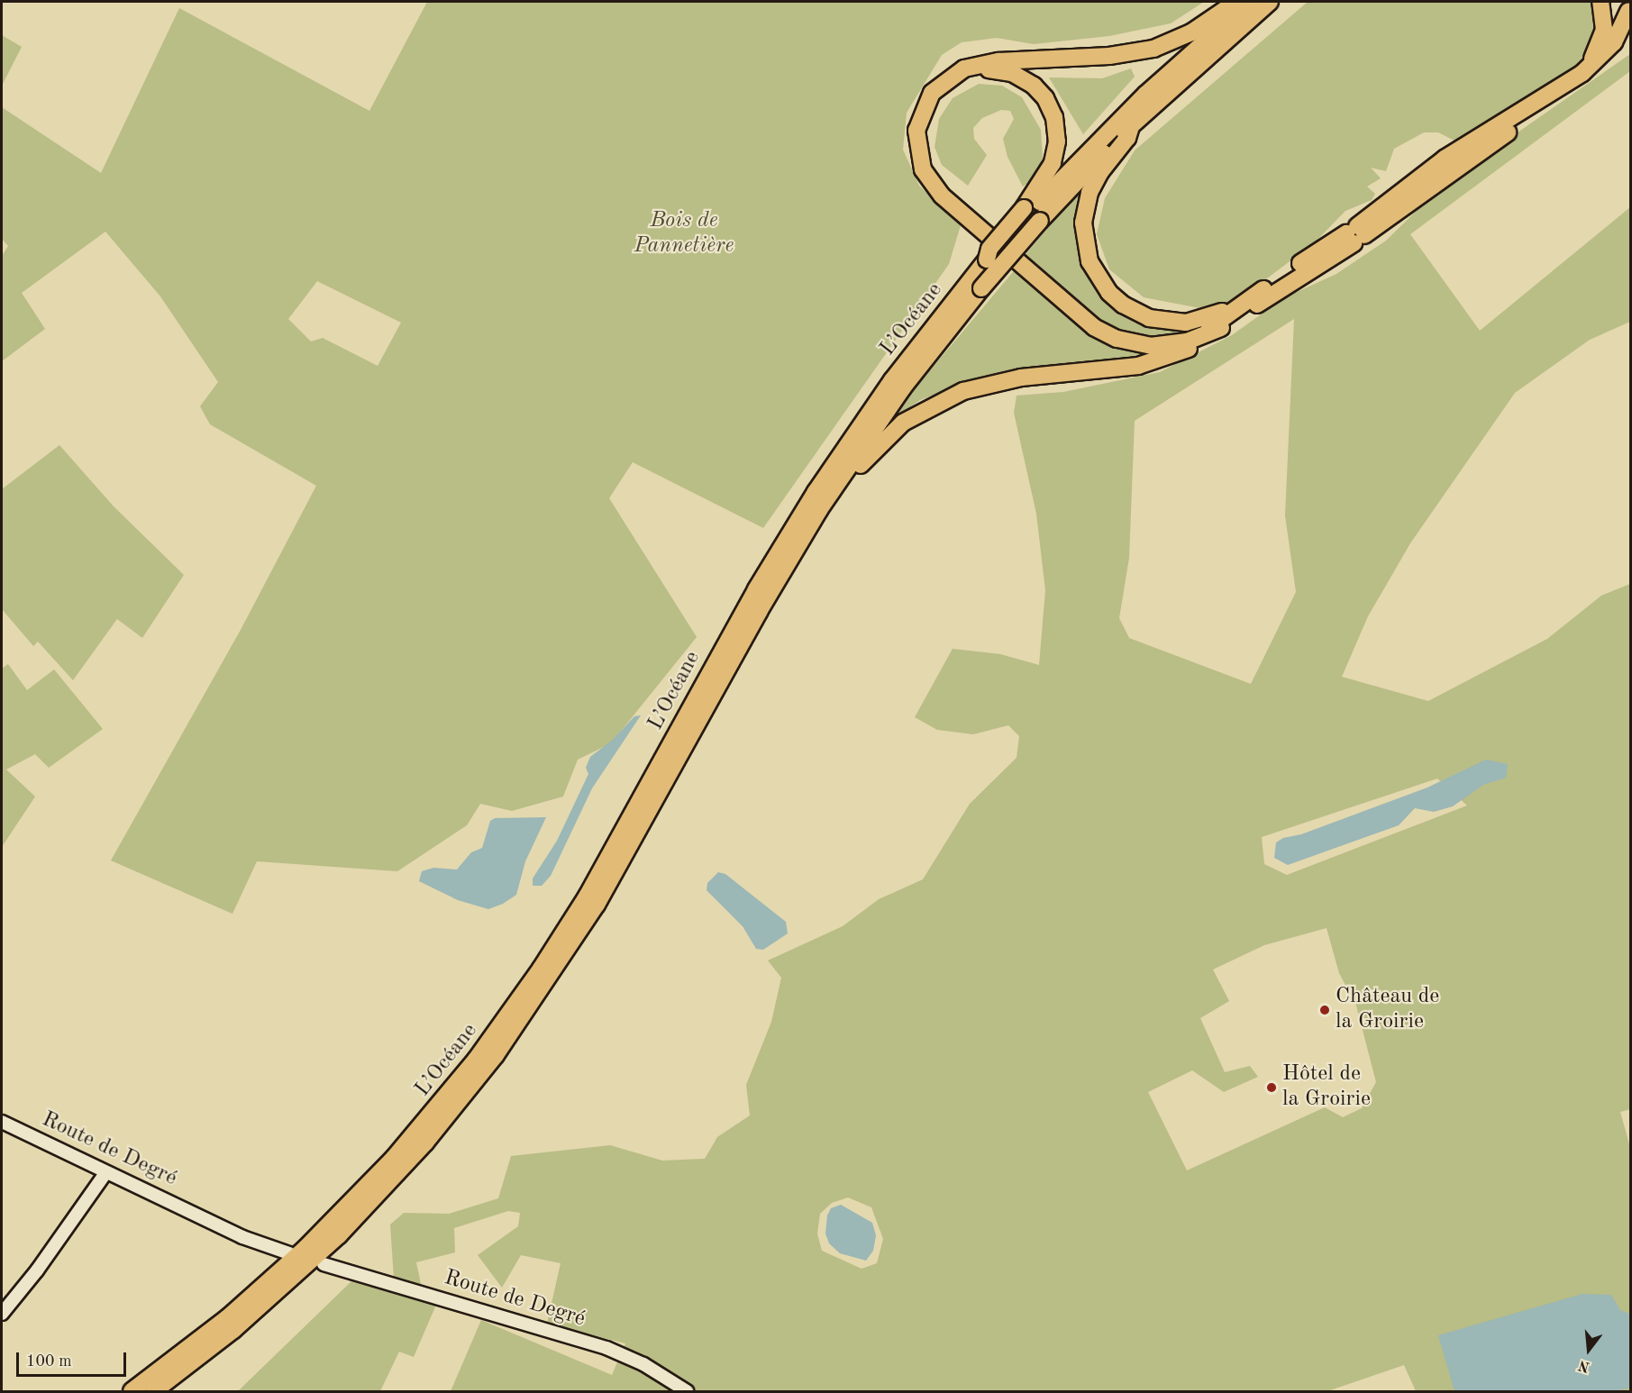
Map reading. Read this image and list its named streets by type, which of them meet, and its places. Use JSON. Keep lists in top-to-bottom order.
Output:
{
  "streets": {
    "highway": ["L’Océane"],
    "street": ["Route de Degré"]
  },
  "parks": ["Bois de Pannetière"],
  "places": ["Château de la Groirie", "Hôtel de la Groirie"],
  "scale_bar": "100 m",
  "north": "bottom"
}
